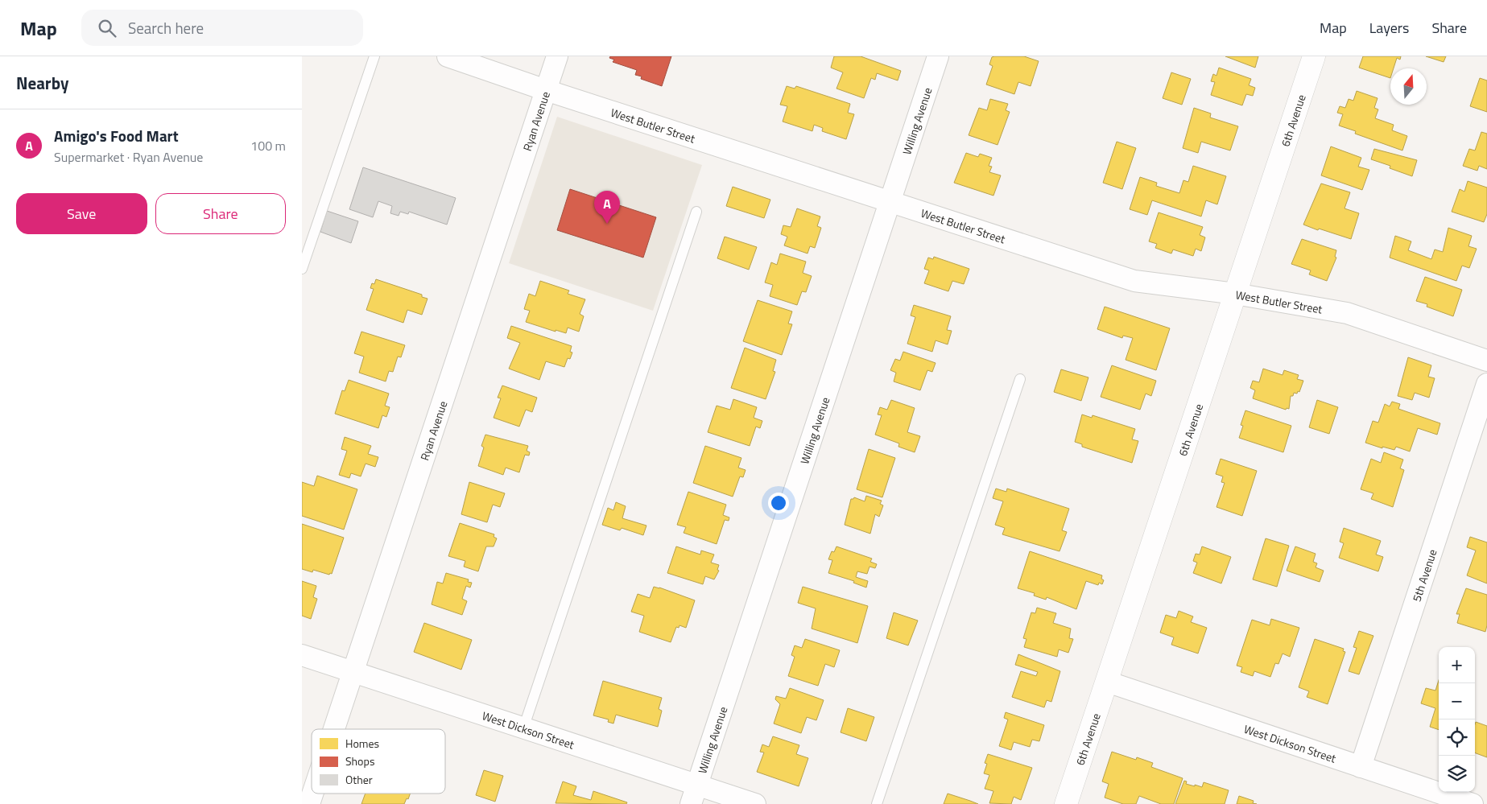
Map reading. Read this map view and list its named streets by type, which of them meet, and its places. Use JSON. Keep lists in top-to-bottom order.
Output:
{
  "streets": {
    "street": [
      "Ryan Avenue",
      "Willing Avenue",
      "6th Avenue",
      "West Butler Street",
      "5th Avenue",
      "West Dickson Street"
    ]
  },
  "crossings": [
    ["Ryan Avenue", "West Butler Street"],
    ["Ryan Avenue", "West Dickson Street"],
    ["Willing Avenue", "West Butler Street"],
    ["Willing Avenue", "West Dickson Street"],
    ["6th Avenue", "West Butler Street"],
    ["6th Avenue", "West Dickson Street"],
    ["5th Avenue", "West Dickson Street"]
  ],
  "legend": ["Homes", "Shops", "Other"],
  "north": "top",
  "page": {
    "header": "Map",
    "search": "Search here",
    "nav": ["Map", "Layers", "Share"],
    "heading": "Nearby",
    "list": [
      {
        "mark": "A",
        "name": "Amigo's Food Mart",
        "note": "Supermarket · Ryan Avenue",
        "value": "100 m"
      }
    ],
    "buttons": ["Save", "Share"],
    "pins": "A",
    "map_buttons": ["+", "−"]
  }
}
